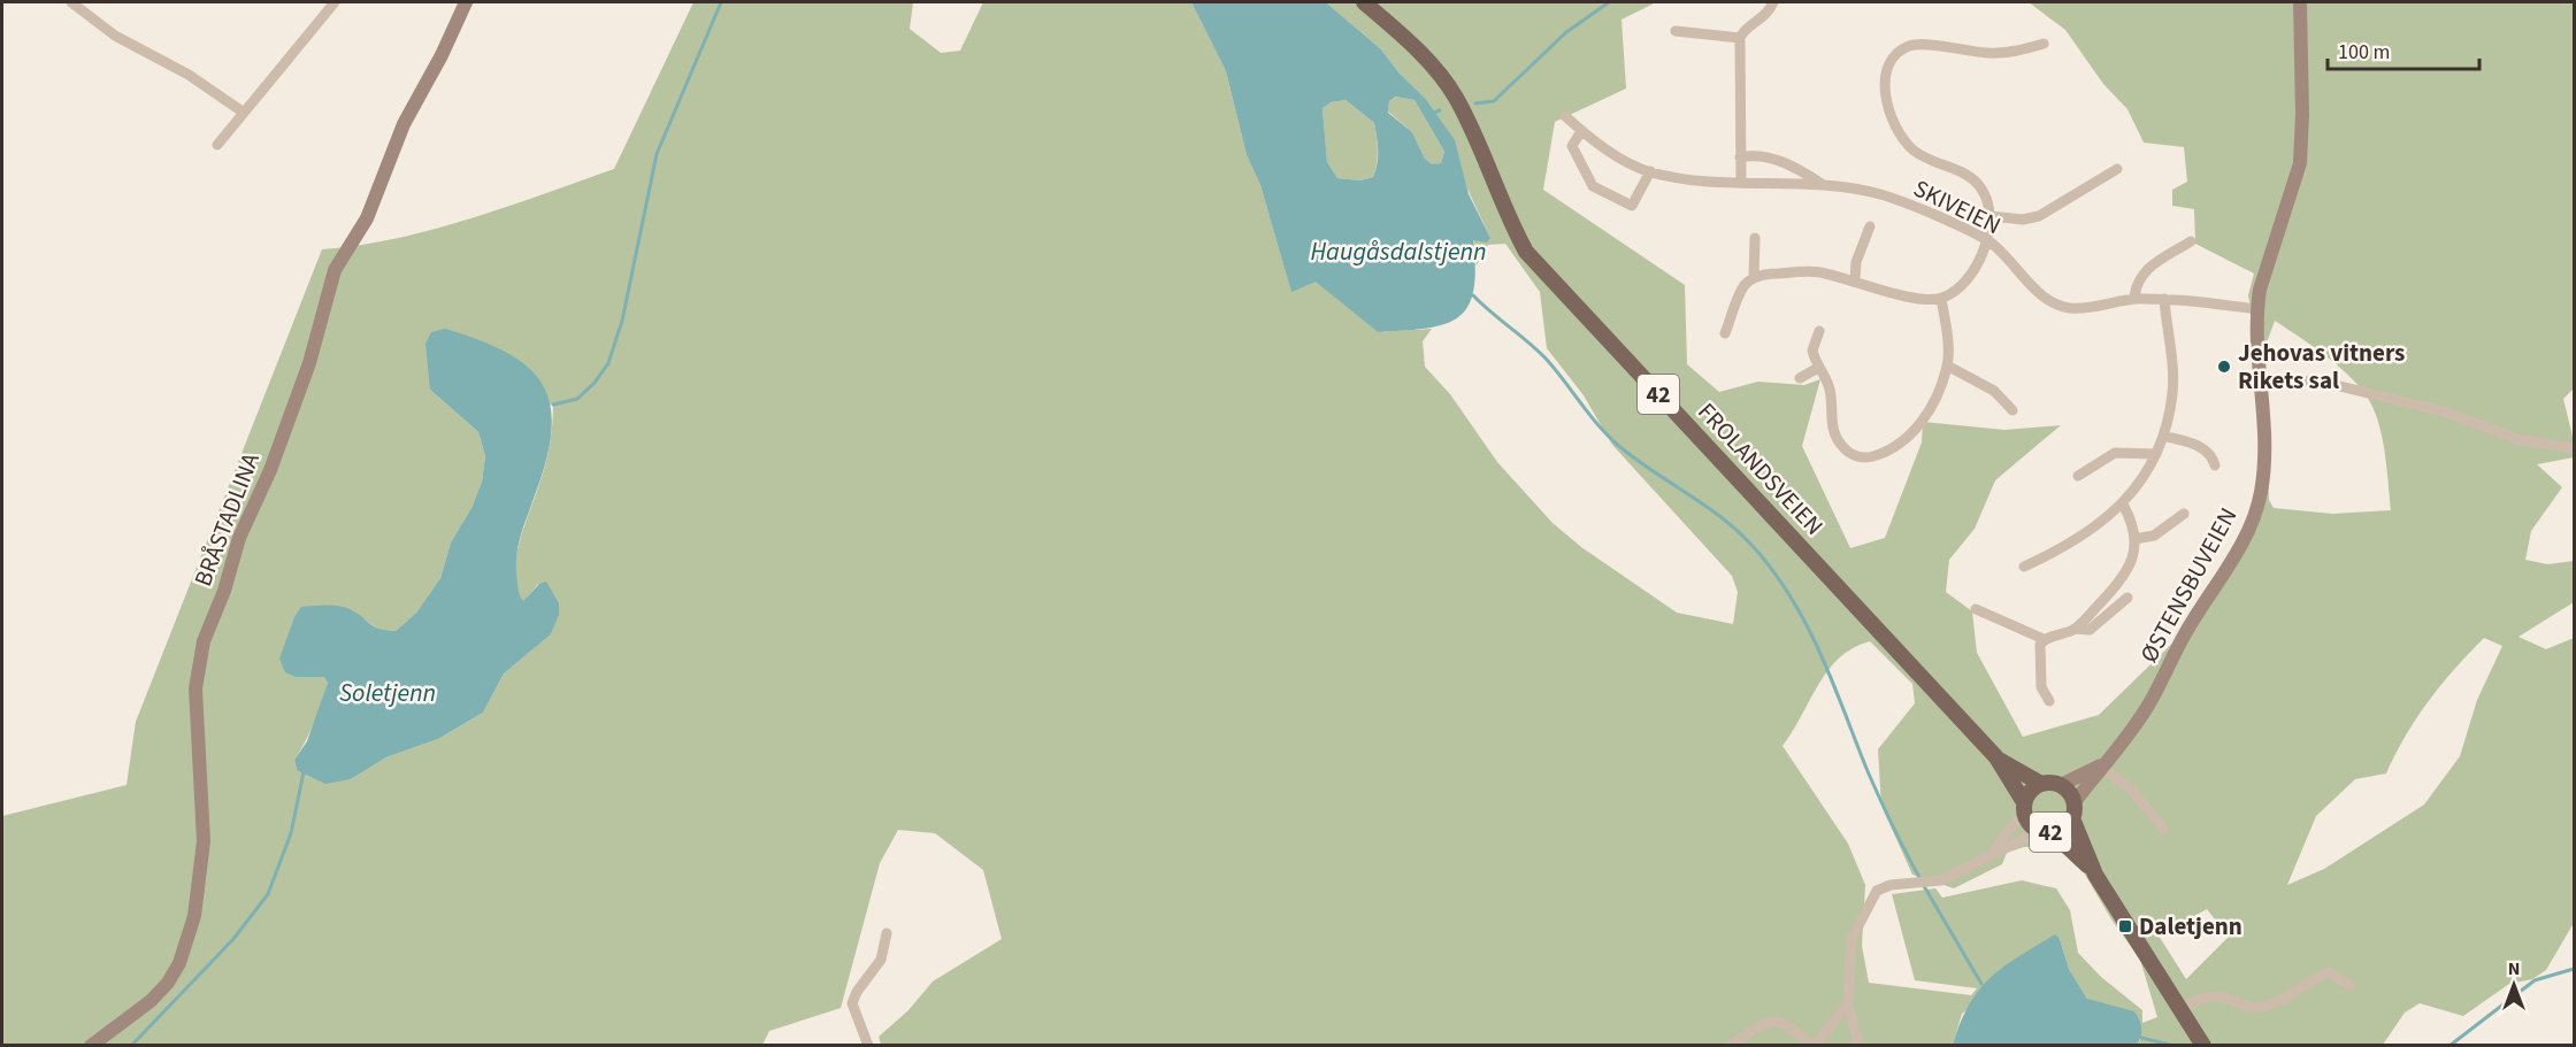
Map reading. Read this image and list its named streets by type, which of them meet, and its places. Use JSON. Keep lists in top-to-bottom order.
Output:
{
  "streets": {
    "main road": [
      "42",
      "FROLANDSVEIEN",
      "BRÅSTADLINA",
      "ØSTENSBUVEIEN"
    ],
    "street": ["SKIVEIEN"]
  },
  "crossings": [
    ["SKIVEIEN", "ØSTENSBUVEIEN"],
    ["42", "FROLANDSVEIEN"],
    ["42", "ØSTENSBUVEIEN"],
    ["FROLANDSVEIEN", "ØSTENSBUVEIEN"]
  ],
  "water": ["Haugåsdalstjenn", "Soletjenn"],
  "places": {
    "other": ["Jehovas vitners Rikets sal"],
    "transit": ["Daletjenn"]
  },
  "scale_bar": "100 m",
  "north": "top"
}
